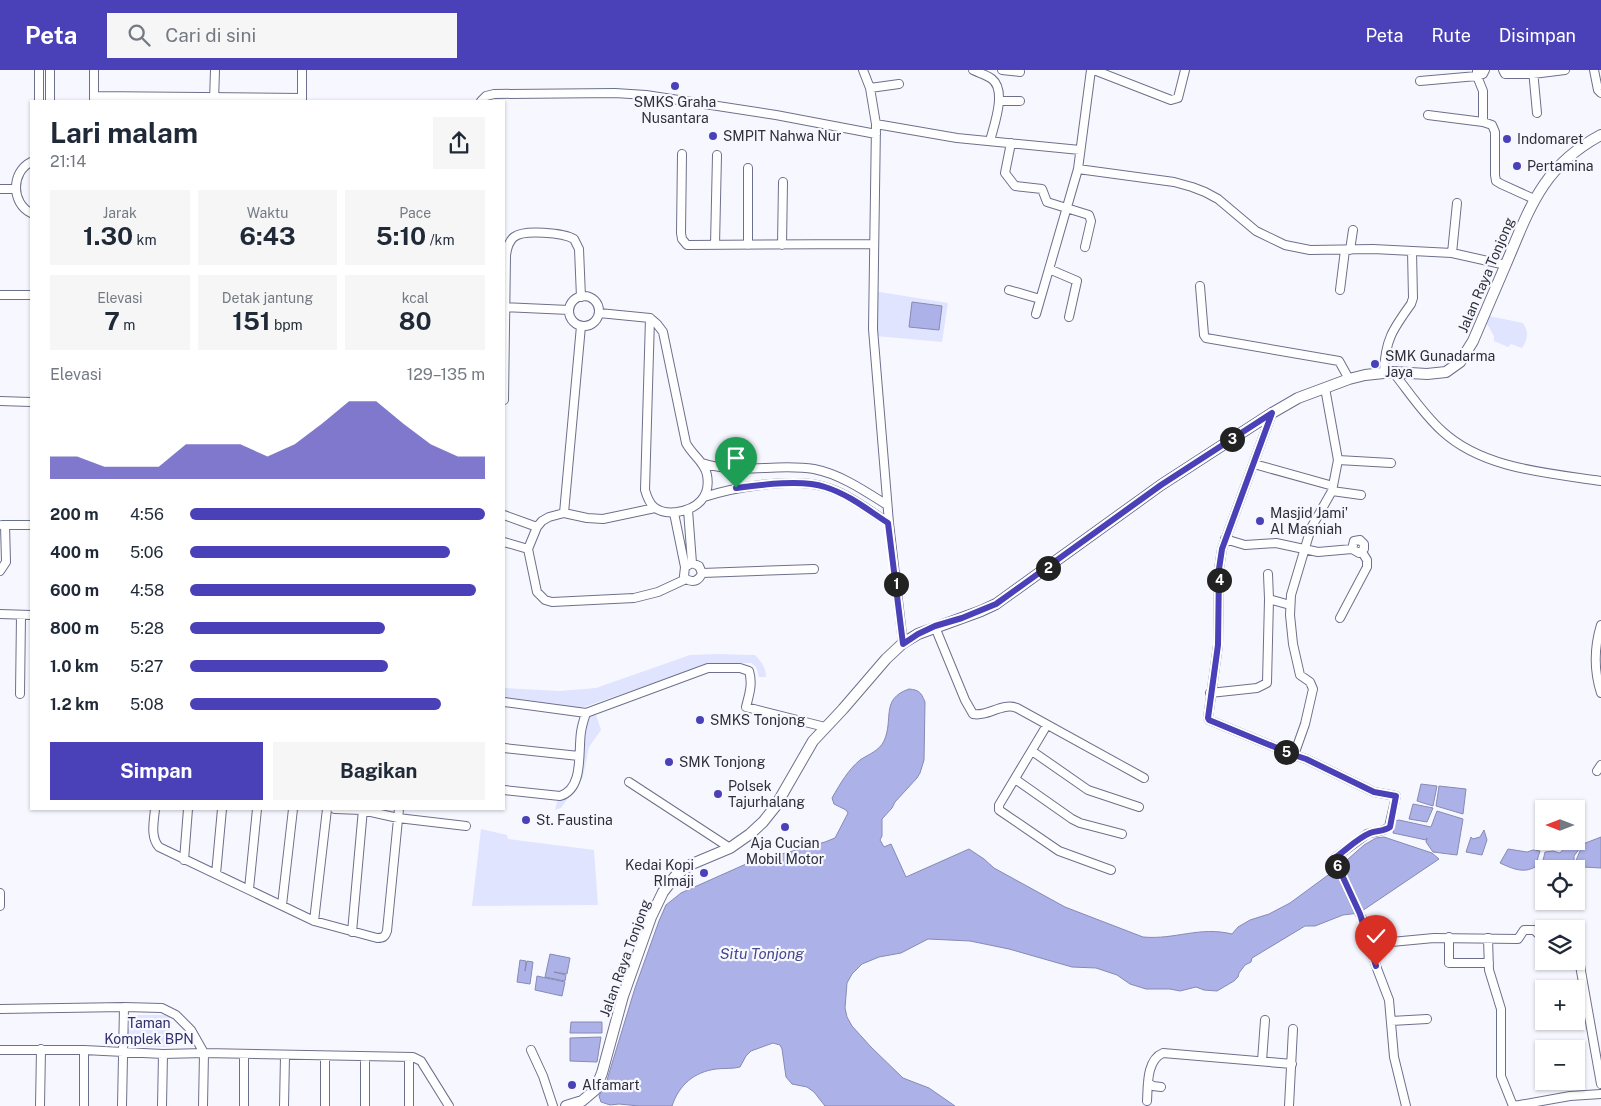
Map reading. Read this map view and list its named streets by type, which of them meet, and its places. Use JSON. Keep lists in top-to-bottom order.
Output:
{
  "streets": {
    "main road": ["Jalan Raya Tonjong"]
  },
  "water": ["Situ Tonjong"],
  "parks": ["Taman Komplek BPN"],
  "places": [
    "SMKS Graha Nusantara",
    "SMPIT Nahwa Nur",
    "Indomaret",
    "Pertamina",
    "SMK Gunadarma Jaya",
    "Masjid Jami' Al Masniah",
    "SMKS Tonjong",
    "SMK Tonjong",
    "Polsek Tajurhalang",
    "St. Faustina",
    "Aja Cucian Mobil Motor",
    "Kedai Kopi RImaji",
    "Alfamart"
  ],
  "north": "left",
  "page": {
    "header": "Peta",
    "search": "Cari di sini",
    "nav": ["Peta", "Rute", "Disimpan"],
    "heading": ["Lari malam", "21:14"],
    "stats": [
      ["Jarak", "1.30 km"],
      ["Waktu", "6:43"],
      ["Pace", "5:10 /km"],
      ["Elevasi", "7 m"],
      ["Detak jantung", "151 bpm"],
      ["kcal", "80"]
    ],
    "chart": ["Elevasi", "129–135 m"],
    "pins": [
      "3",
      "2",
      "4",
      "1",
      "5",
      "6"
    ],
    "list": [
      {
        "name": "200 m",
        "note": "4:56"
      },
      {
        "name": "400 m",
        "note": "5:06"
      },
      {
        "name": "600 m",
        "note": "4:58"
      },
      {
        "name": "800 m",
        "note": "5:28"
      },
      {
        "name": "1.0 km",
        "note": "5:27"
      },
      {
        "name": "1.2 km",
        "note": "5:08"
      }
    ],
    "buttons": ["Simpan", "Bagikan"],
    "map_buttons": ["+", "−"]
  }
}
